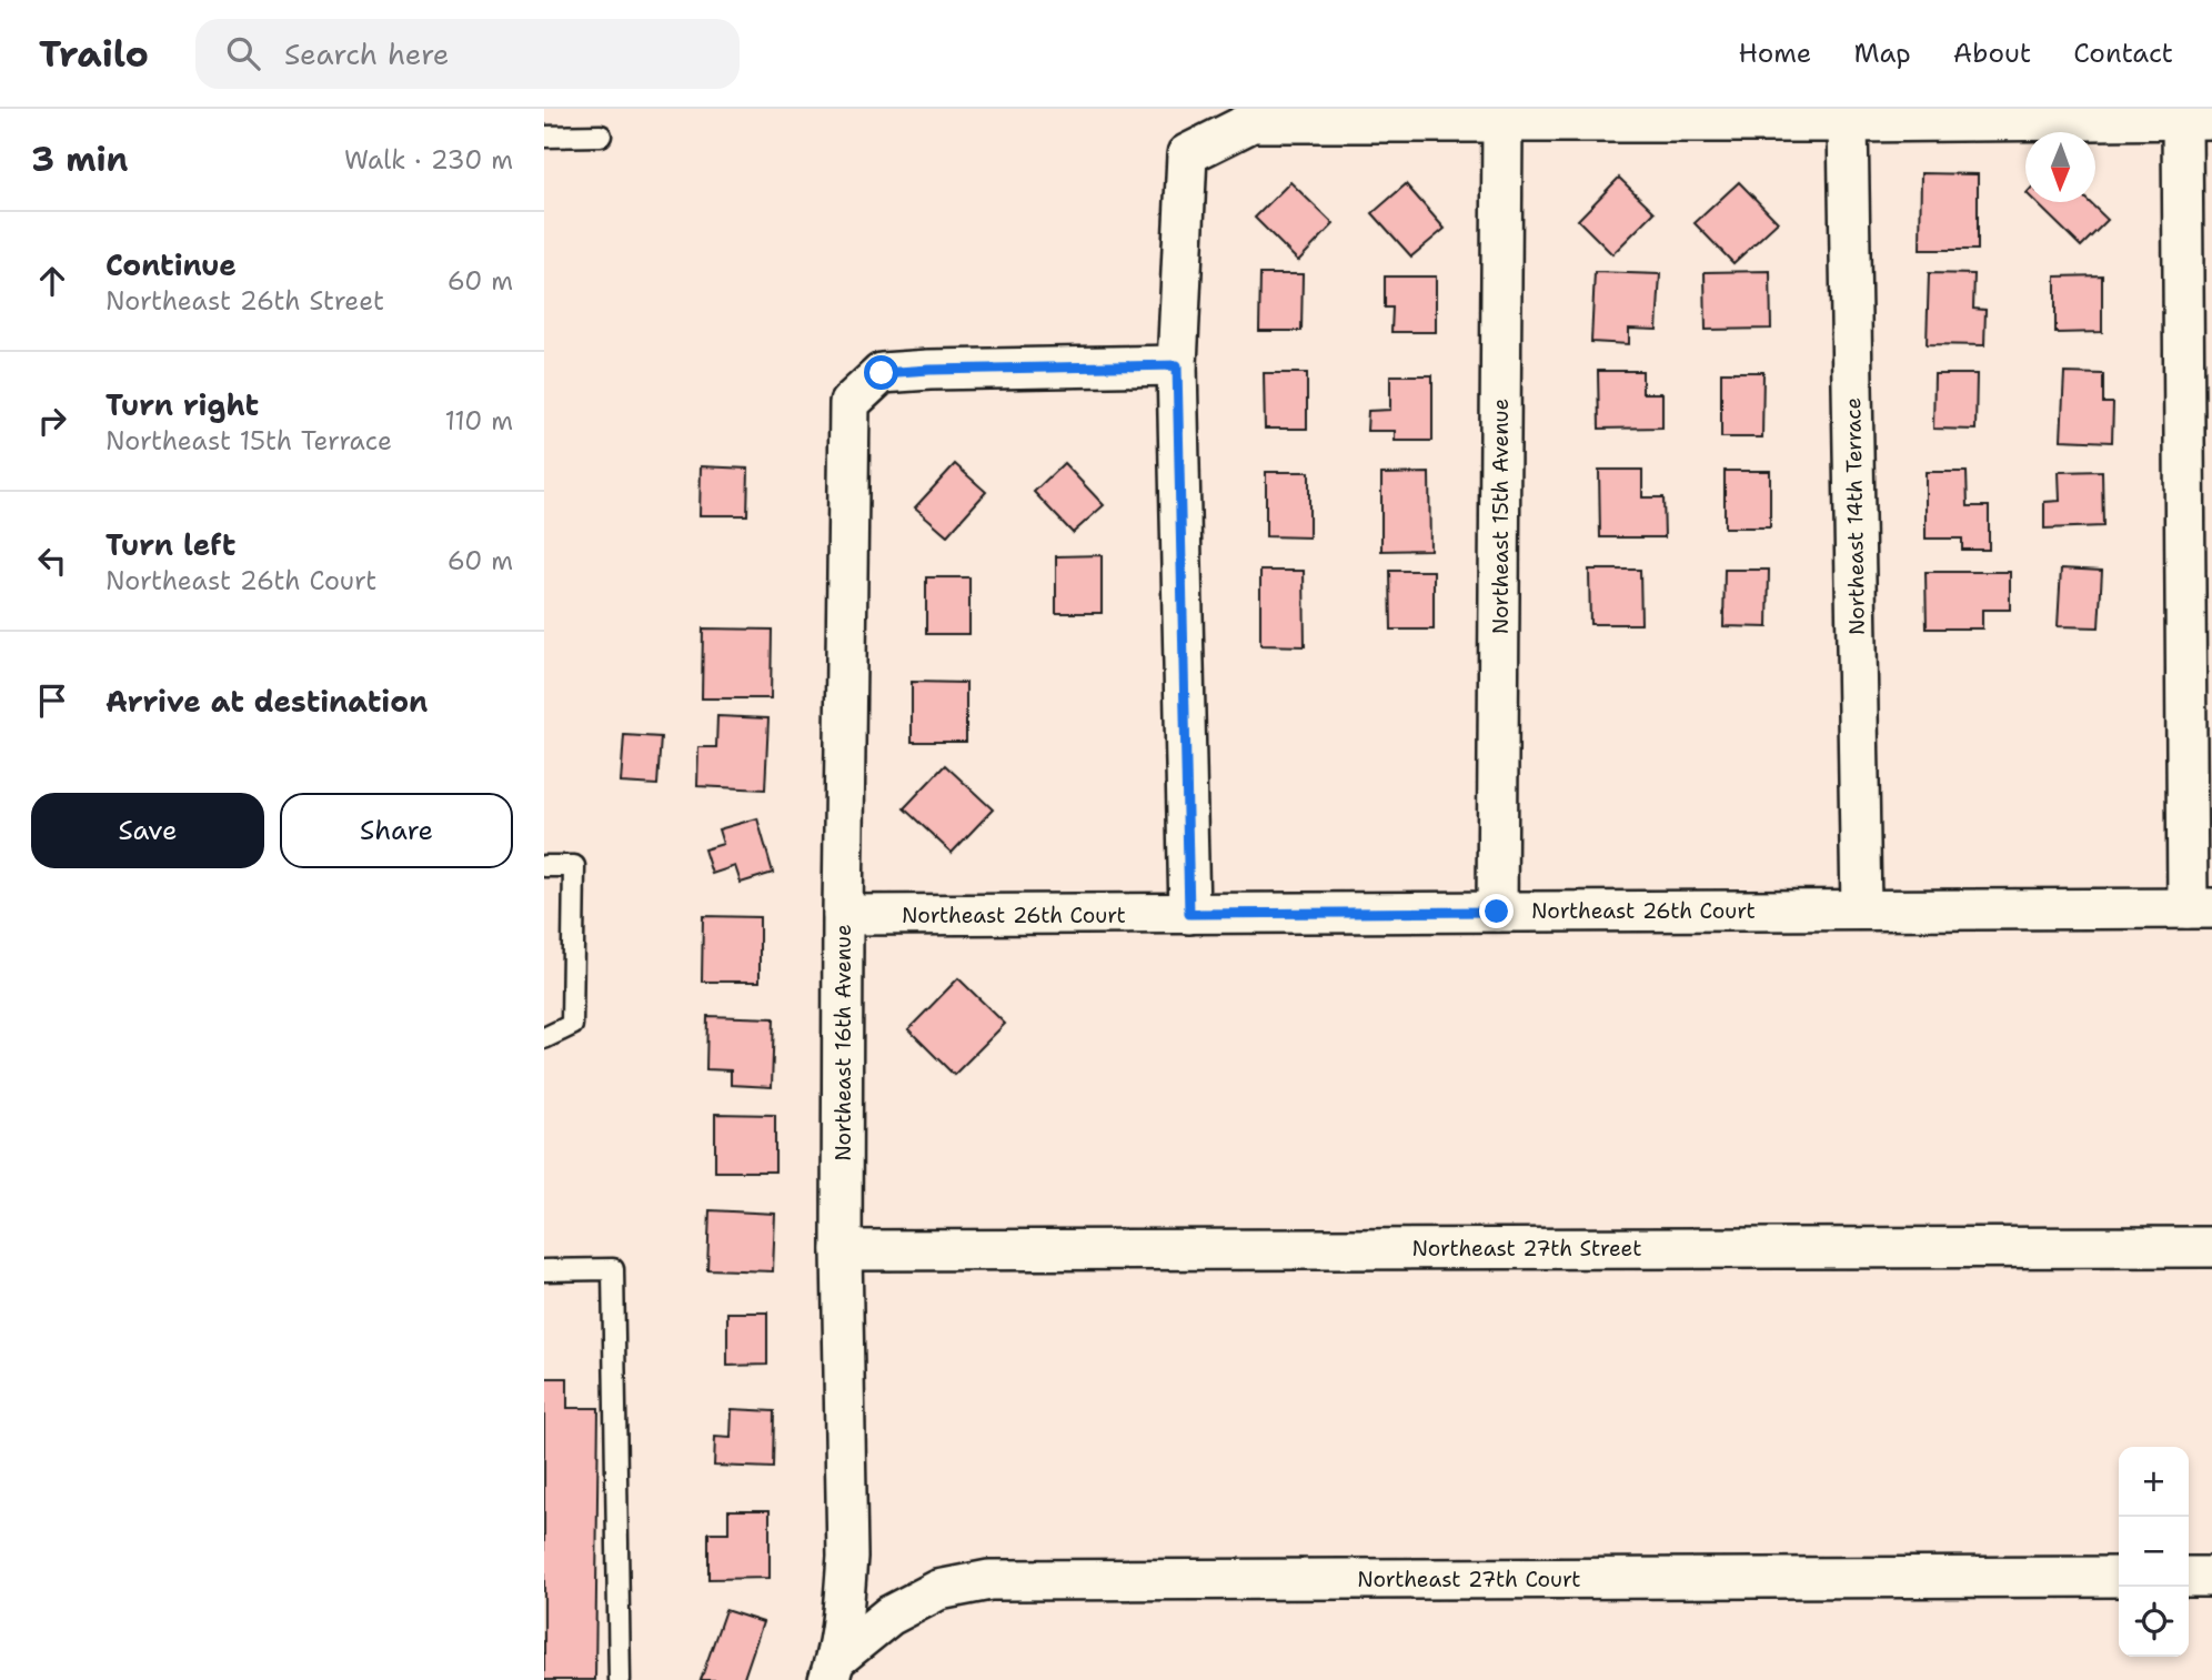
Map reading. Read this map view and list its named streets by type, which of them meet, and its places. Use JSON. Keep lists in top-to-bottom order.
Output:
{
  "streets": {
    "street": [
      "Northeast 15th Avenue",
      "Northeast 14th Terrace",
      "Northeast 26th Court",
      "Northeast 16th Avenue",
      "Northeast 27th Street",
      "Northeast 27th Court"
    ]
  },
  "crossings": [
    ["Northeast 15th Avenue", "Northeast 26th Court"],
    ["Northeast 14th Terrace", "Northeast 26th Court"],
    ["Northeast 26th Court", "Northeast 16th Avenue"],
    ["Northeast 16th Avenue", "Northeast 27th Street"],
    ["Northeast 16th Avenue", "Northeast 27th Court"]
  ],
  "north": "bottom",
  "page": {
    "header": "Trailo",
    "search": "Search here",
    "nav": [
      "Home",
      "Map",
      "About",
      "Contact"
    ],
    "heading": ["3 min", "Walk · 230 m"],
    "list": [
      ["Continue", "Northeast 26th Street", "60 m"],
      ["Turn right", "Northeast 15th Terrace", "110 m"],
      ["Turn left", "Northeast 26th Court", "60 m"],
      "Arrive at destination"
    ],
    "buttons": ["Save", "Share"],
    "map_buttons": ["+", "−"]
  }
}
